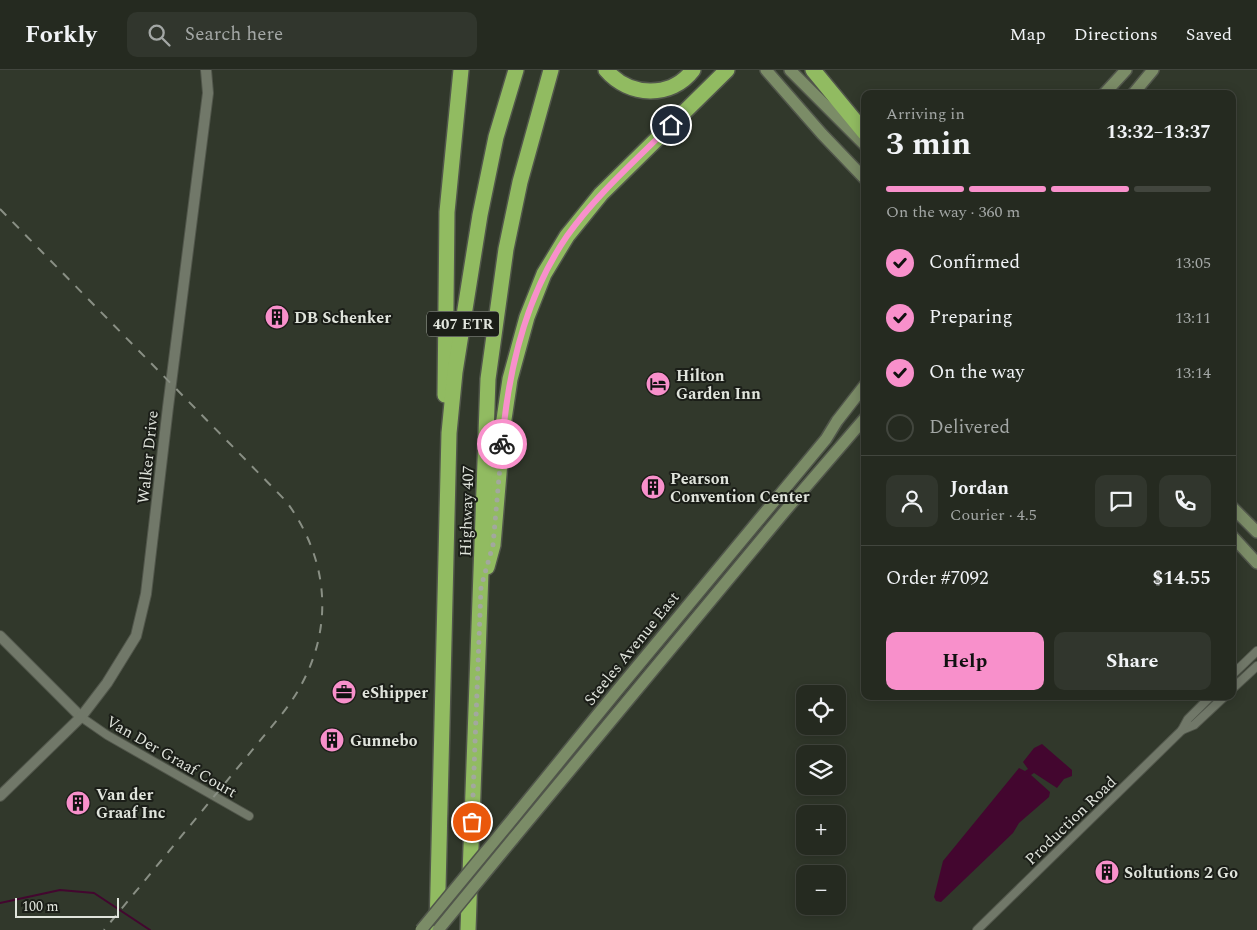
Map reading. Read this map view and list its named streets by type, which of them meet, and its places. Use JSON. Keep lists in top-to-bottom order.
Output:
{
  "streets": {
    "highway": ["407 ETR", "Highway 407"],
    "main road": ["Steeles Avenue East"],
    "street": ["Walker Drive", "Van Der Graaf Court", "Production Road"]
  },
  "crossings": [
    ["Walker Drive", "Van Der Graaf Court"],
    ["Highway 407", "Steeles Avenue East"]
  ],
  "places": {
    "building": [
      "DB Schenker",
      "Pearson Convention Center",
      "Gunnebo",
      "Van der Graaf Inc",
      "Soltutions 2 Go"
    ],
    "hotel": ["Hilton Garden Inn"],
    "office": ["eShipper"]
  },
  "scale_bar": "100 m",
  "page": {
    "header": "Forkly",
    "search": "Search here",
    "nav": ["Map", "Directions", "Saved"],
    "heading": ["3 min", "Arriving in", "13:32–13:37"],
    "panel": [
      "Jordan",
      "Courier · 4.5",
      "Order #7092",
      "$14.55"
    ],
    "bar": "On the way · 360 m",
    "list": [
      ["Confirmed", "13:05"],
      ["Preparing", "13:11"],
      ["On the way", "13:14"],
      "Delivered"
    ],
    "buttons": ["Help", "Share"],
    "map_buttons": ["+", "−"],
    "scale": "100 m"
  }
}
